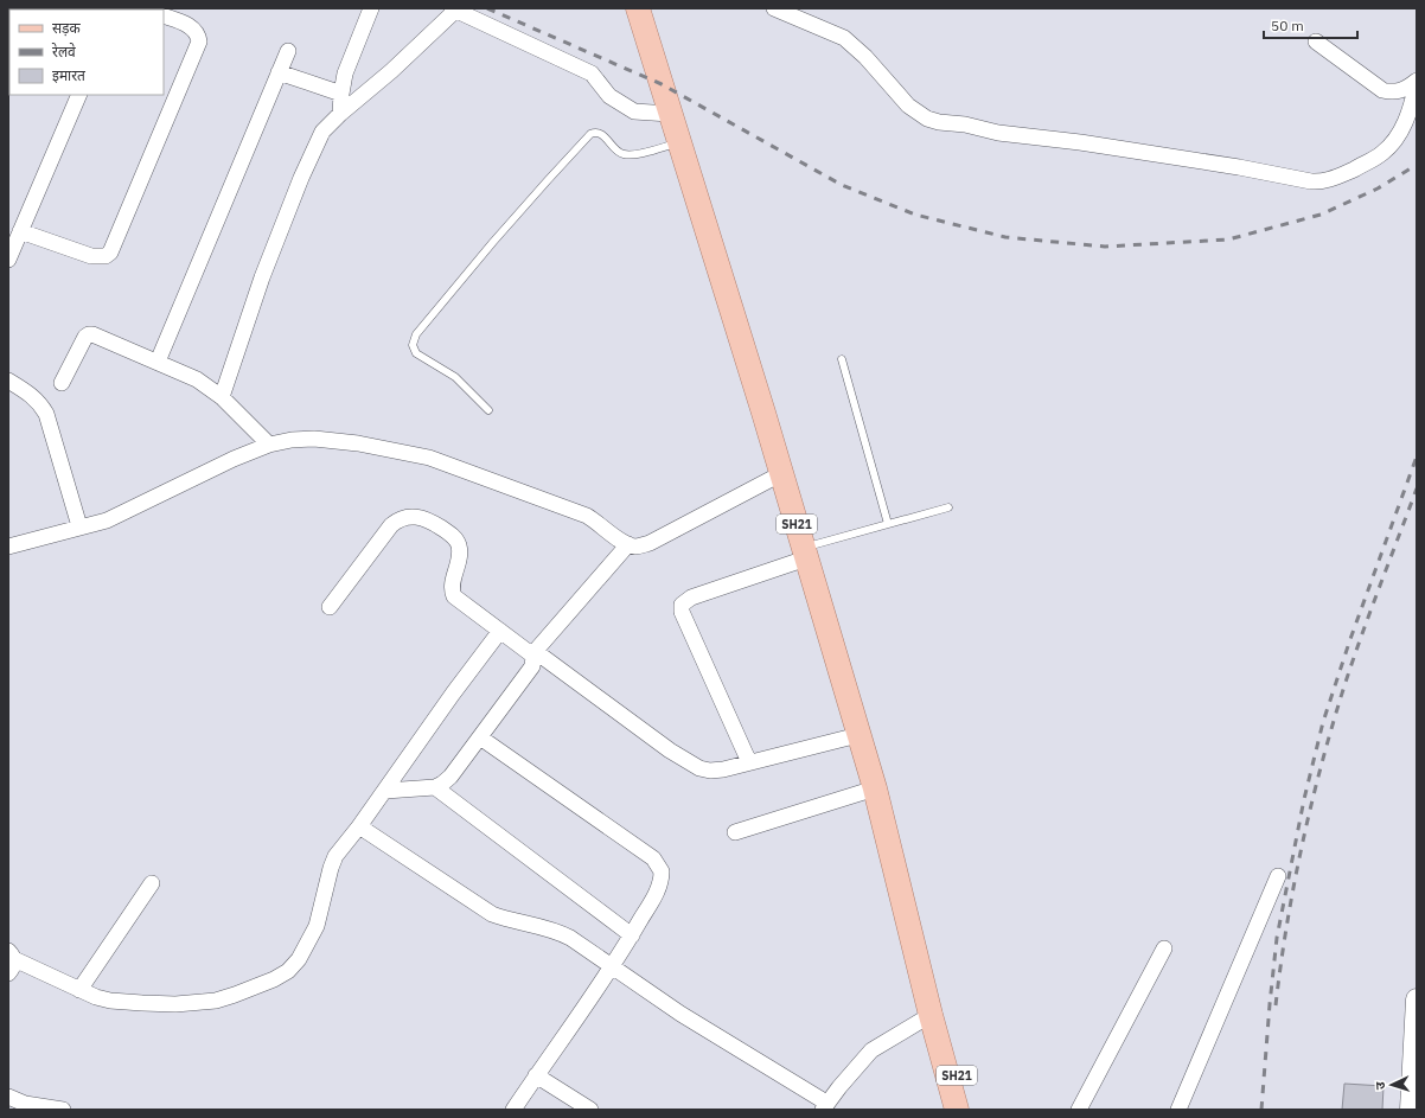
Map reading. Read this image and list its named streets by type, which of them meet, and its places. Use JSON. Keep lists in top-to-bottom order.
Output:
{
  "streets": {
    "main road": ["SH21"]
  },
  "legend": ["सड़क", "रेलवे", "इमारत"],
  "scale_bar": "50 m",
  "north": "left"
}
